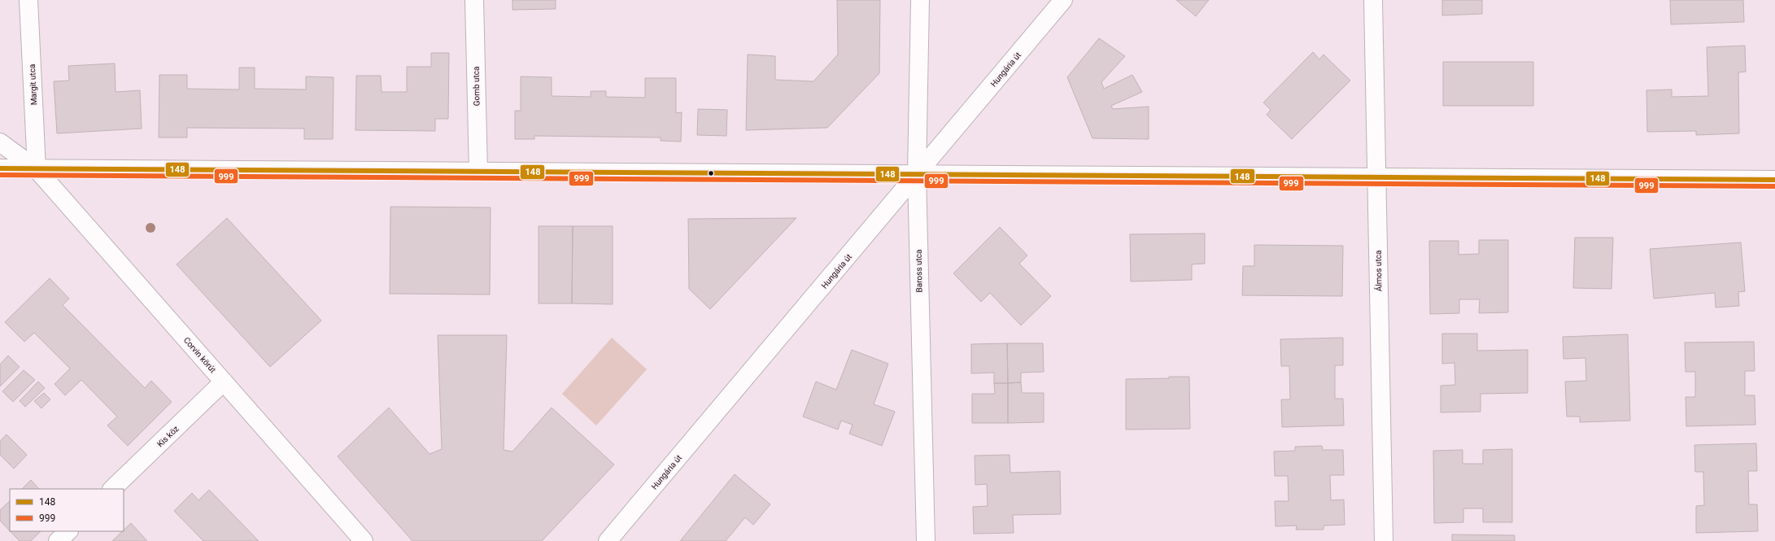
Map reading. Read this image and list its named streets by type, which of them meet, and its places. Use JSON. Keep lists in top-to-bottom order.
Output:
{
  "streets": {
    "street": [
      "Hungária út",
      "Margit utca",
      "Gomb utca",
      "Baross utca",
      "Álmos utca",
      "Corvin körút",
      "Kis köz"
    ]
  },
  "crossings": [
    ["Hungária út", "Baross utca"],
    ["Margit utca", "Corvin körút"],
    ["Corvin körút", "Kis köz"]
  ],
  "lines": ["transit line 148", "transit line 999"],
  "legend": ["148", "999"]
}
